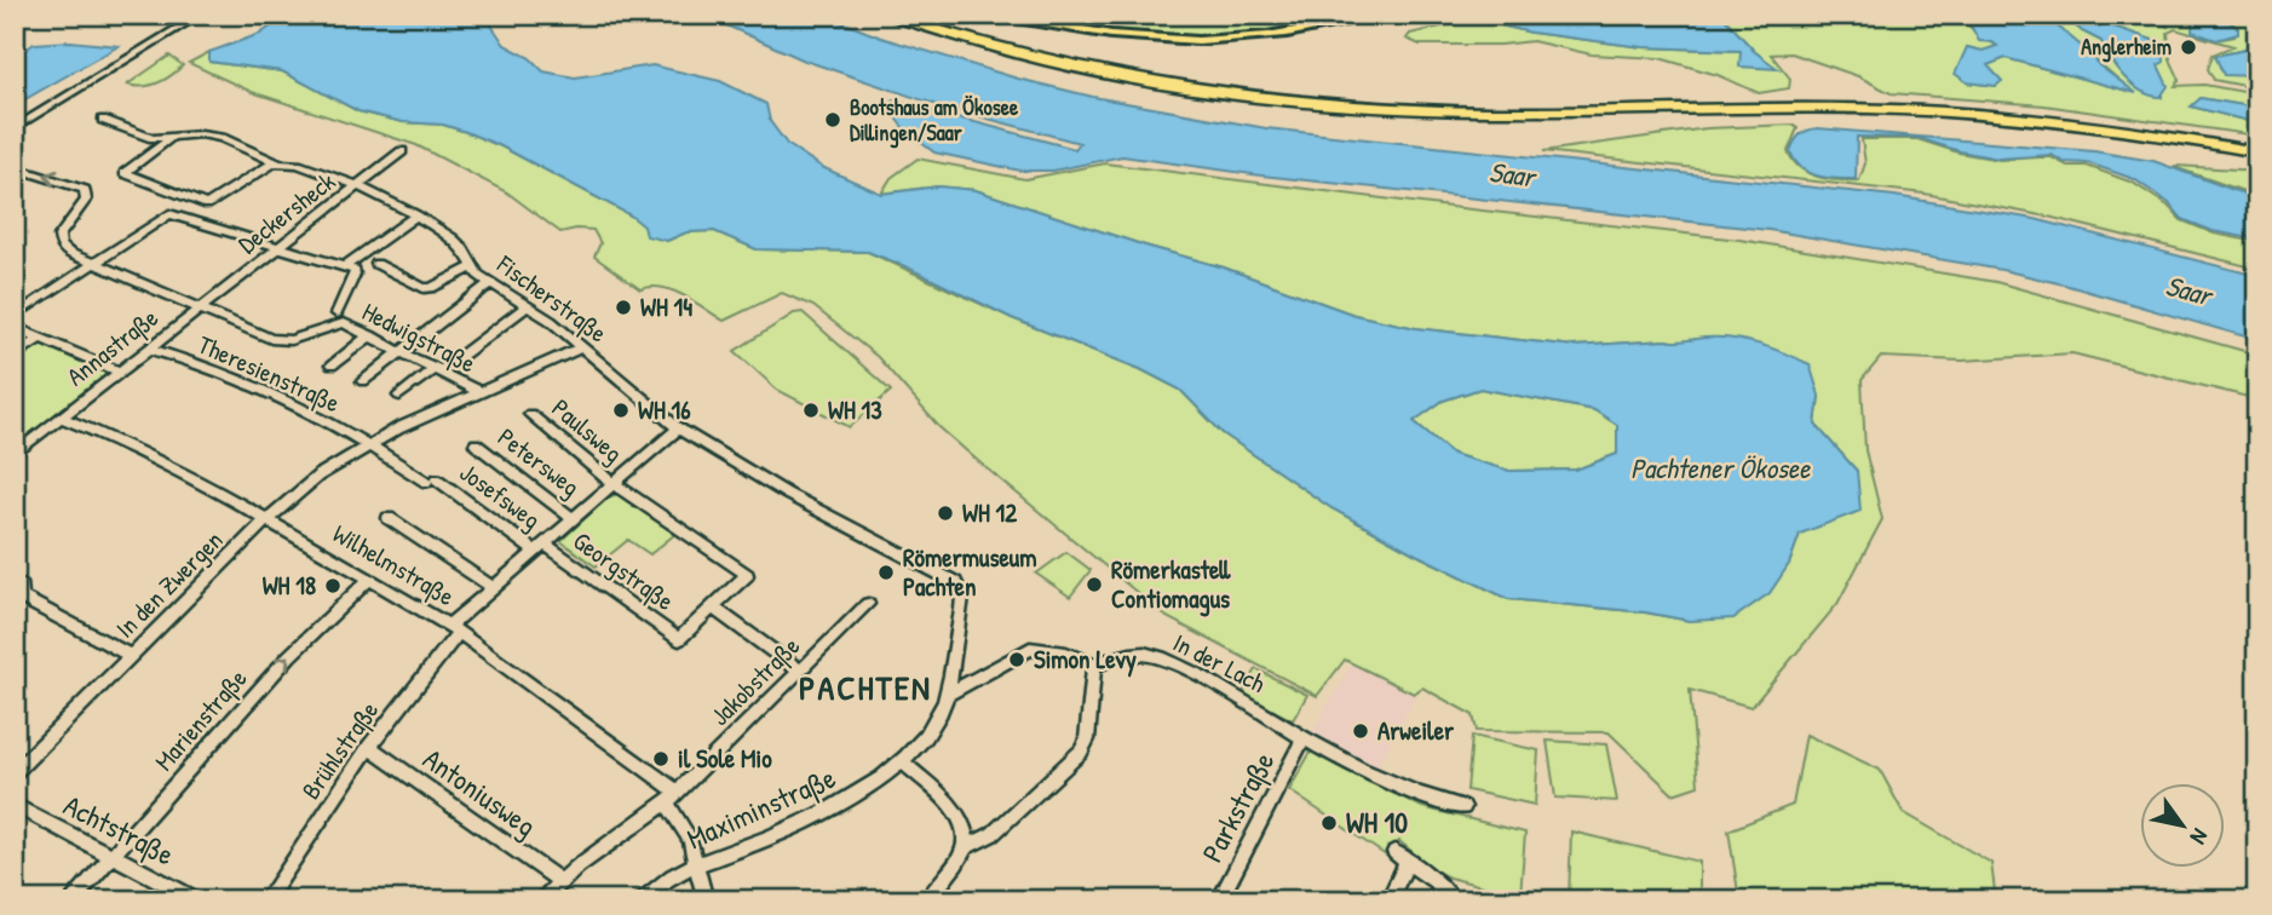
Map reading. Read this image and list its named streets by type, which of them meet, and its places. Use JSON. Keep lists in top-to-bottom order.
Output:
{
  "streets": {
    "street": [
      "Deckersheck",
      "Fischerstraße",
      "Hedwigstraße",
      "Annastraße",
      "Theresienstraße",
      "Paulsweg",
      "Petersweg",
      "Josefsweg",
      "Wilhelmstraße",
      "Georgstraße",
      "In den Zwergen",
      "In der Lach",
      "Jakobstraße",
      "Marienstraße",
      "Brühlstraße",
      "Antoniusweg",
      "Parkstraße",
      "Maximinstraße",
      "Achtstraße"
    ]
  },
  "crossings": [
    ["Deckersheck", "Fischerstraße"],
    ["Deckersheck", "Hedwigstraße"],
    ["Deckersheck", "Annastraße"],
    ["Fischerstraße", "In den Zwergen"],
    ["Fischerstraße", "Brühlstraße"],
    ["Fischerstraße", "Maximinstraße"],
    ["Hedwigstraße", "Annastraße"],
    ["Hedwigstraße", "In den Zwergen"],
    ["Annastraße", "Theresienstraße"],
    ["Annastraße", "Wilhelmstraße"],
    ["Theresienstraße", "Josefsweg"],
    ["Theresienstraße", "In den Zwergen"],
    ["Paulsweg", "Georgstraße"],
    ["Paulsweg", "Brühlstraße"],
    ["Petersweg", "Brühlstraße"],
    ["Josefsweg", "Georgstraße"],
    ["Josefsweg", "In den Zwergen"],
    ["Josefsweg", "Brühlstraße"],
    ["Wilhelmstraße", "In den Zwergen"],
    ["Wilhelmstraße", "Jakobstraße"],
    ["Wilhelmstraße", "Marienstraße"],
    ["Wilhelmstraße", "Brühlstraße"],
    ["Wilhelmstraße", "Maximinstraße"],
    ["Georgstraße", "Brühlstraße"],
    ["In der Lach", "Parkstraße"],
    ["Jakobstraße", "Antoniusweg"],
    ["Marienstraße", "Achtstraße"],
    ["Brühlstraße", "Antoniusweg"]
  ],
  "one_way": ["Marienstraße"],
  "districts": ["PACHTEN"],
  "water": ["Saar", "Pachtener Ökosee"],
  "places": [
    "Anglerheim",
    "Bootshaus am Ökosee Dillingen/Saar",
    "WH 14",
    "WH 16",
    "WH 13",
    "WH 12",
    "Römermuseum Pachten",
    "Römerkastell Contiomagus",
    "WH 18",
    "Simon Levy",
    "Arweiler",
    "il Sole Mio",
    "WH 10"
  ],
  "north": "bottom right"
}
